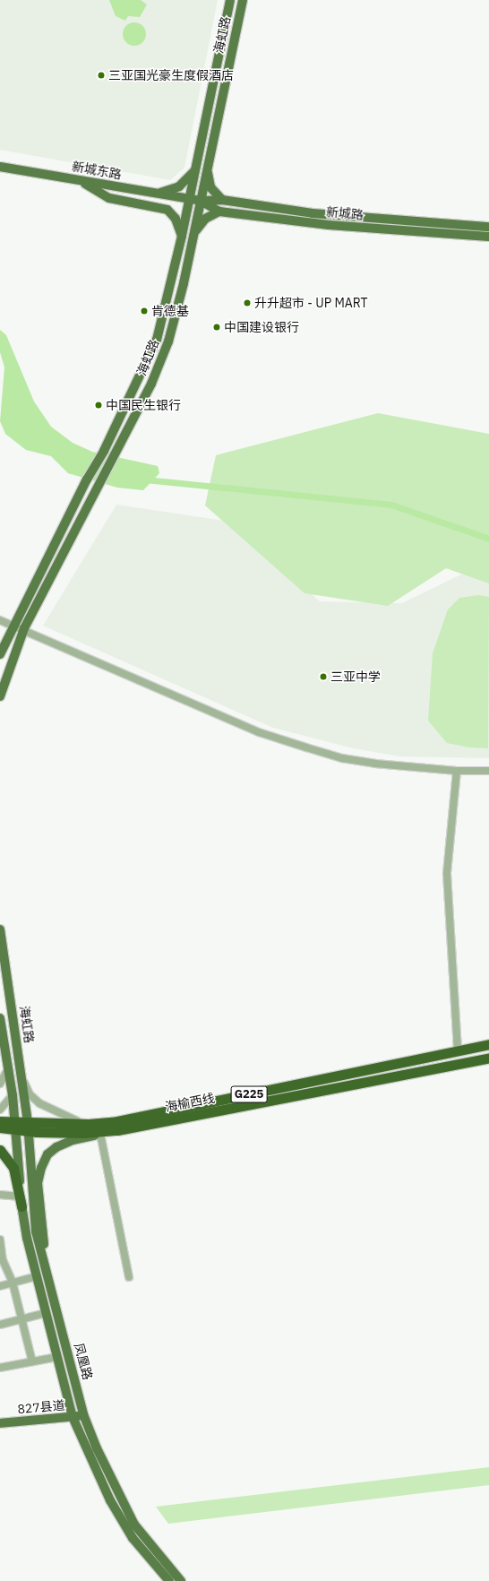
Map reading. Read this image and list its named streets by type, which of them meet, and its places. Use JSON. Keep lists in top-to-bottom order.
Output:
{
  "streets": {
    "highway": ["G225", "海榆西线", "凤凰路"],
    "main road": [
      "海虹路",
      "新城东路",
      "新城路",
      "827县道"
    ]
  },
  "crossings": [
    ["海虹路", "新城东路"],
    ["海虹路", "新城路"],
    ["海虹路", "海榆西线"],
    ["海虹路", "凤凰路"],
    ["新城东路", "新城路"],
    ["海榆西线", "凤凰路"],
    ["凤凰路", "827县道"]
  ],
  "places": [
    "三亚国光豪生度假酒店",
    "升升超市 - UP MART",
    "肯德基",
    "中国建设银行",
    "中国民生银行",
    "三亚中学"
  ]
}
